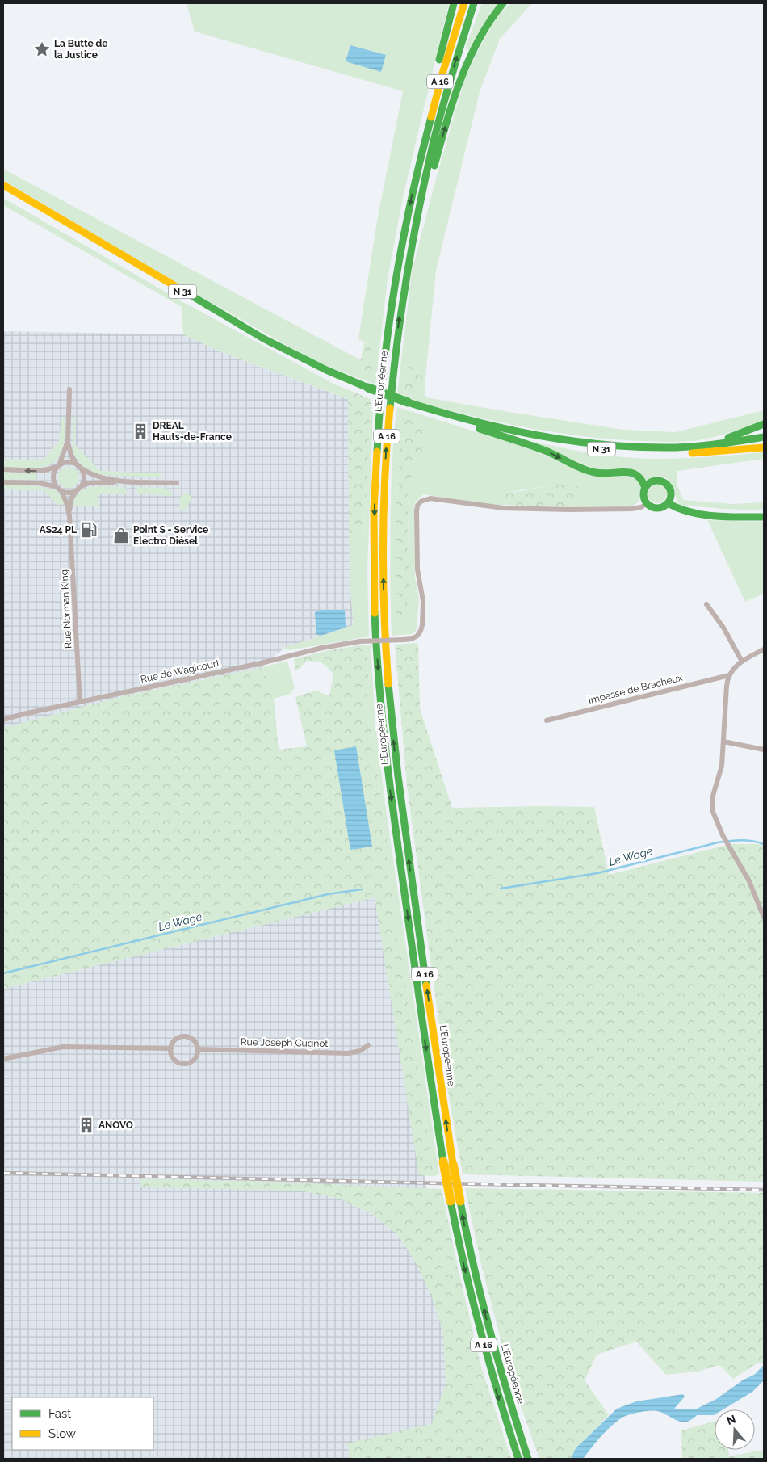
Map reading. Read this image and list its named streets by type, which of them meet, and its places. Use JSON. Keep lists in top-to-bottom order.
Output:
{
  "streets": {
    "main road": ["A 16", "N 31", "L'Européenne"],
    "street": [
      "Rue Norman King",
      "Rue de Wagicourt",
      "Impasse de Bracheux",
      "Rue Joseph Cugnot"
    ]
  },
  "crossings": [
    ["Rue Norman King", "Rue de Wagicourt"]
  ],
  "water": ["Le Wage"],
  "places": {
    "place": ["La Butte de la Justice"],
    "building": ["DREAL Hauts-de-France", "ANOVO"],
    "fuel station": ["AS24 PL"],
    "shop": ["Point S - Service Electro Diésel"]
  },
  "legend": ["Fast", "Slow"],
  "north": "top"
}
